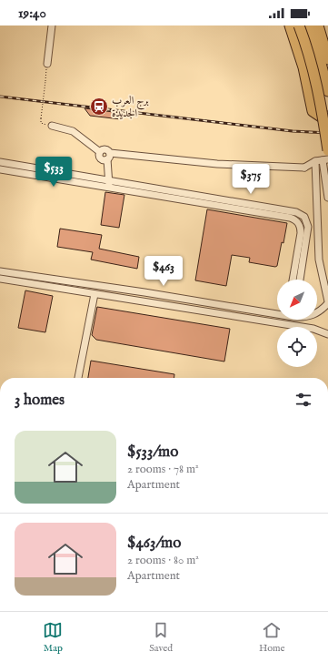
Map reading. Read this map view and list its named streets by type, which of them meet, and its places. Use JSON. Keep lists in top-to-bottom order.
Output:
{
  "places": {
    "station": ["برج العرب الجديدة"]
  },
  "north": "bottom left",
  "page": {
    "status": "19:40",
    "price": ["$533", "$375", "$463"],
    "heading": "3 homes",
    "list": [
      {
        "name": "$533/mo",
        "note": "2 rooms · 78 m² · Apartment"
      },
      {
        "name": "$463/mo",
        "note": "2 rooms · 80 m² · Apartment"
      }
    ],
    "tabs": ["Map", "Saved", "Home"]
  }
}
